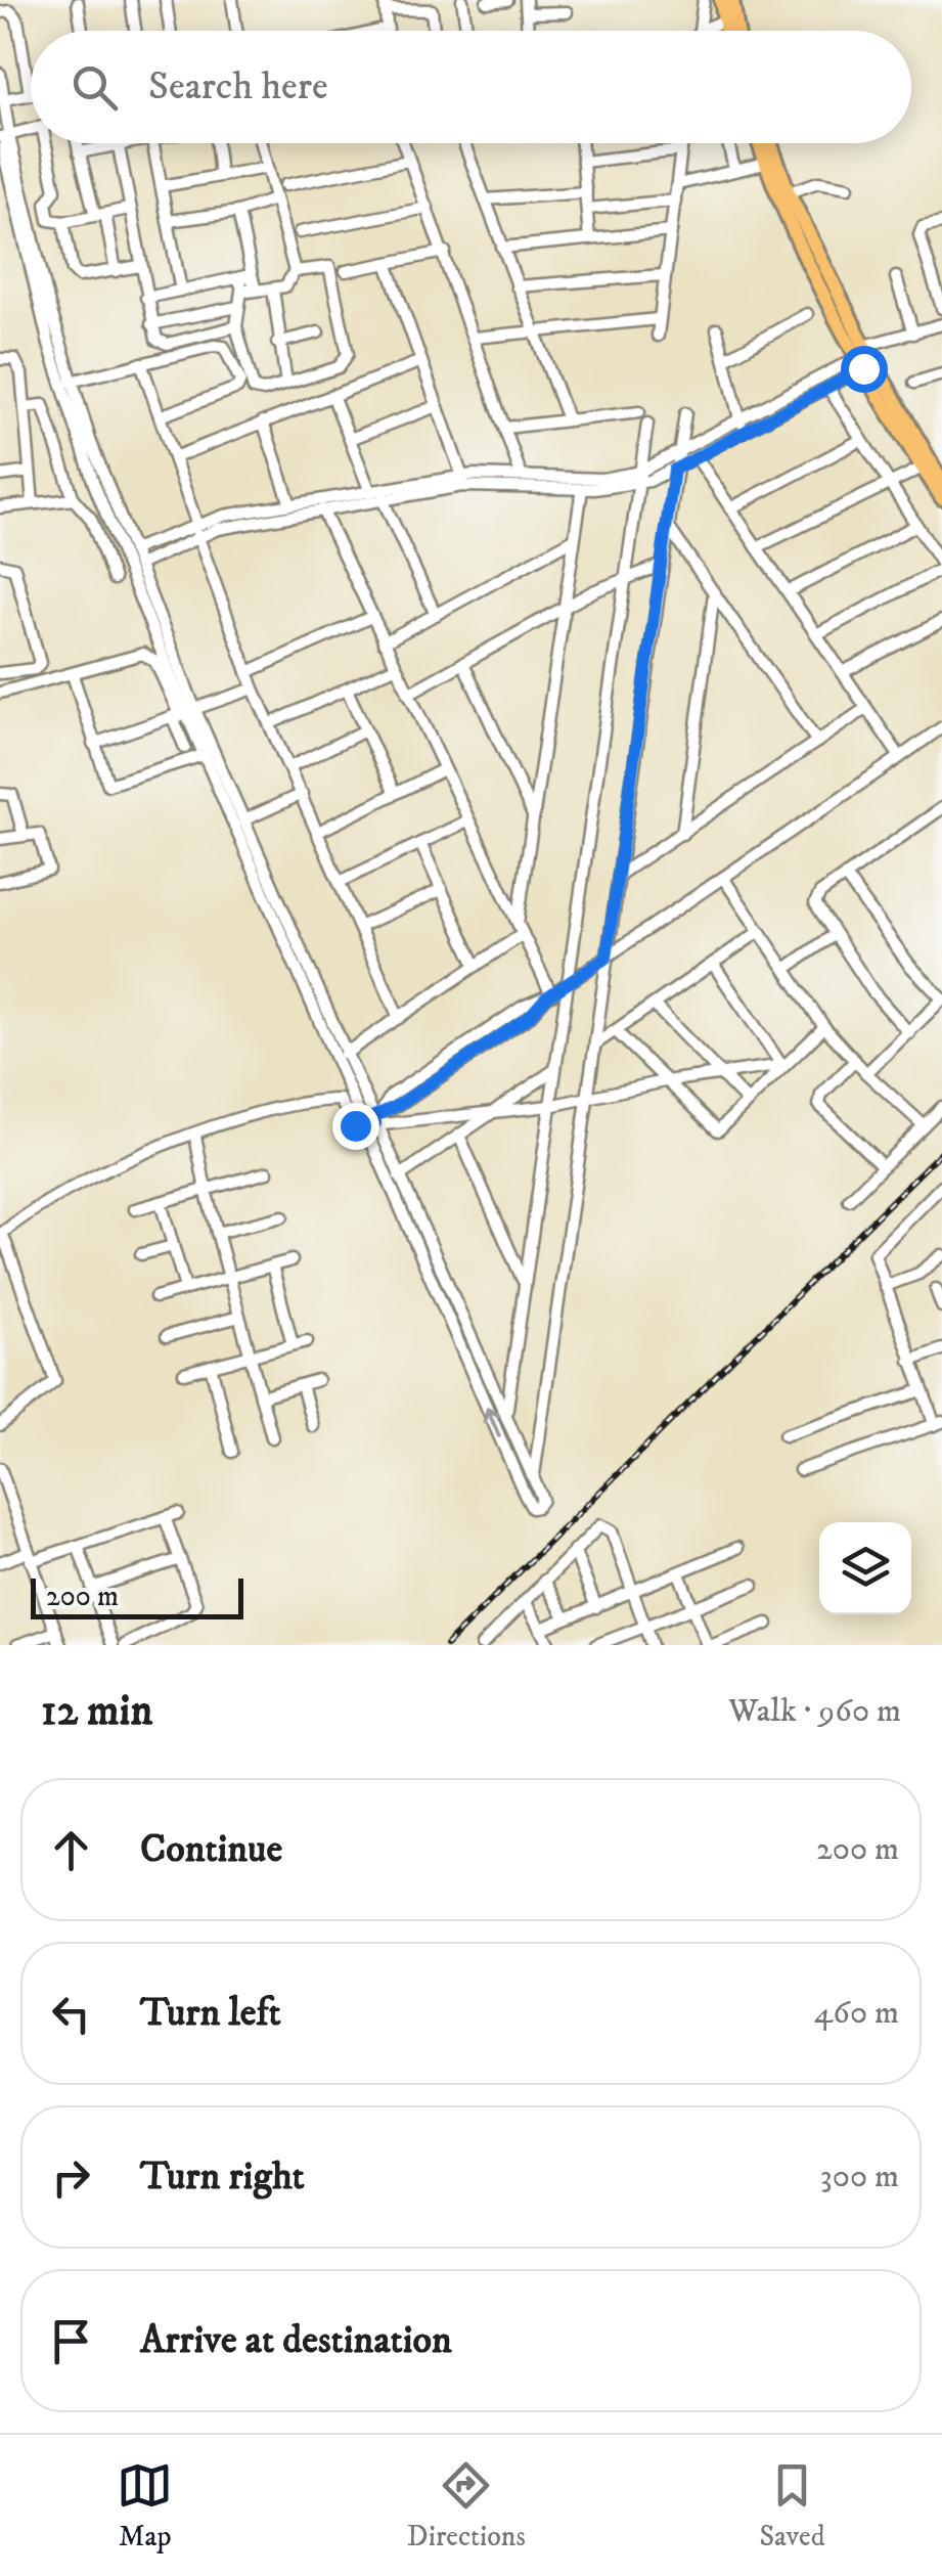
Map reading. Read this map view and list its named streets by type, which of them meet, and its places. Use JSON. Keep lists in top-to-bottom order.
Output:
{
  "scale_bar": "200 m",
  "page": {
    "search": "Search here",
    "scale": "200 m",
    "heading": ["12 min", "Walk · 960 m"],
    "list": [
      ["Continue", "200 m"],
      ["Turn left", "460 m"],
      ["Turn right", "300 m"],
      "Arrive at destination"
    ],
    "nav": ["Map", "Directions", "Saved"]
  }
}
